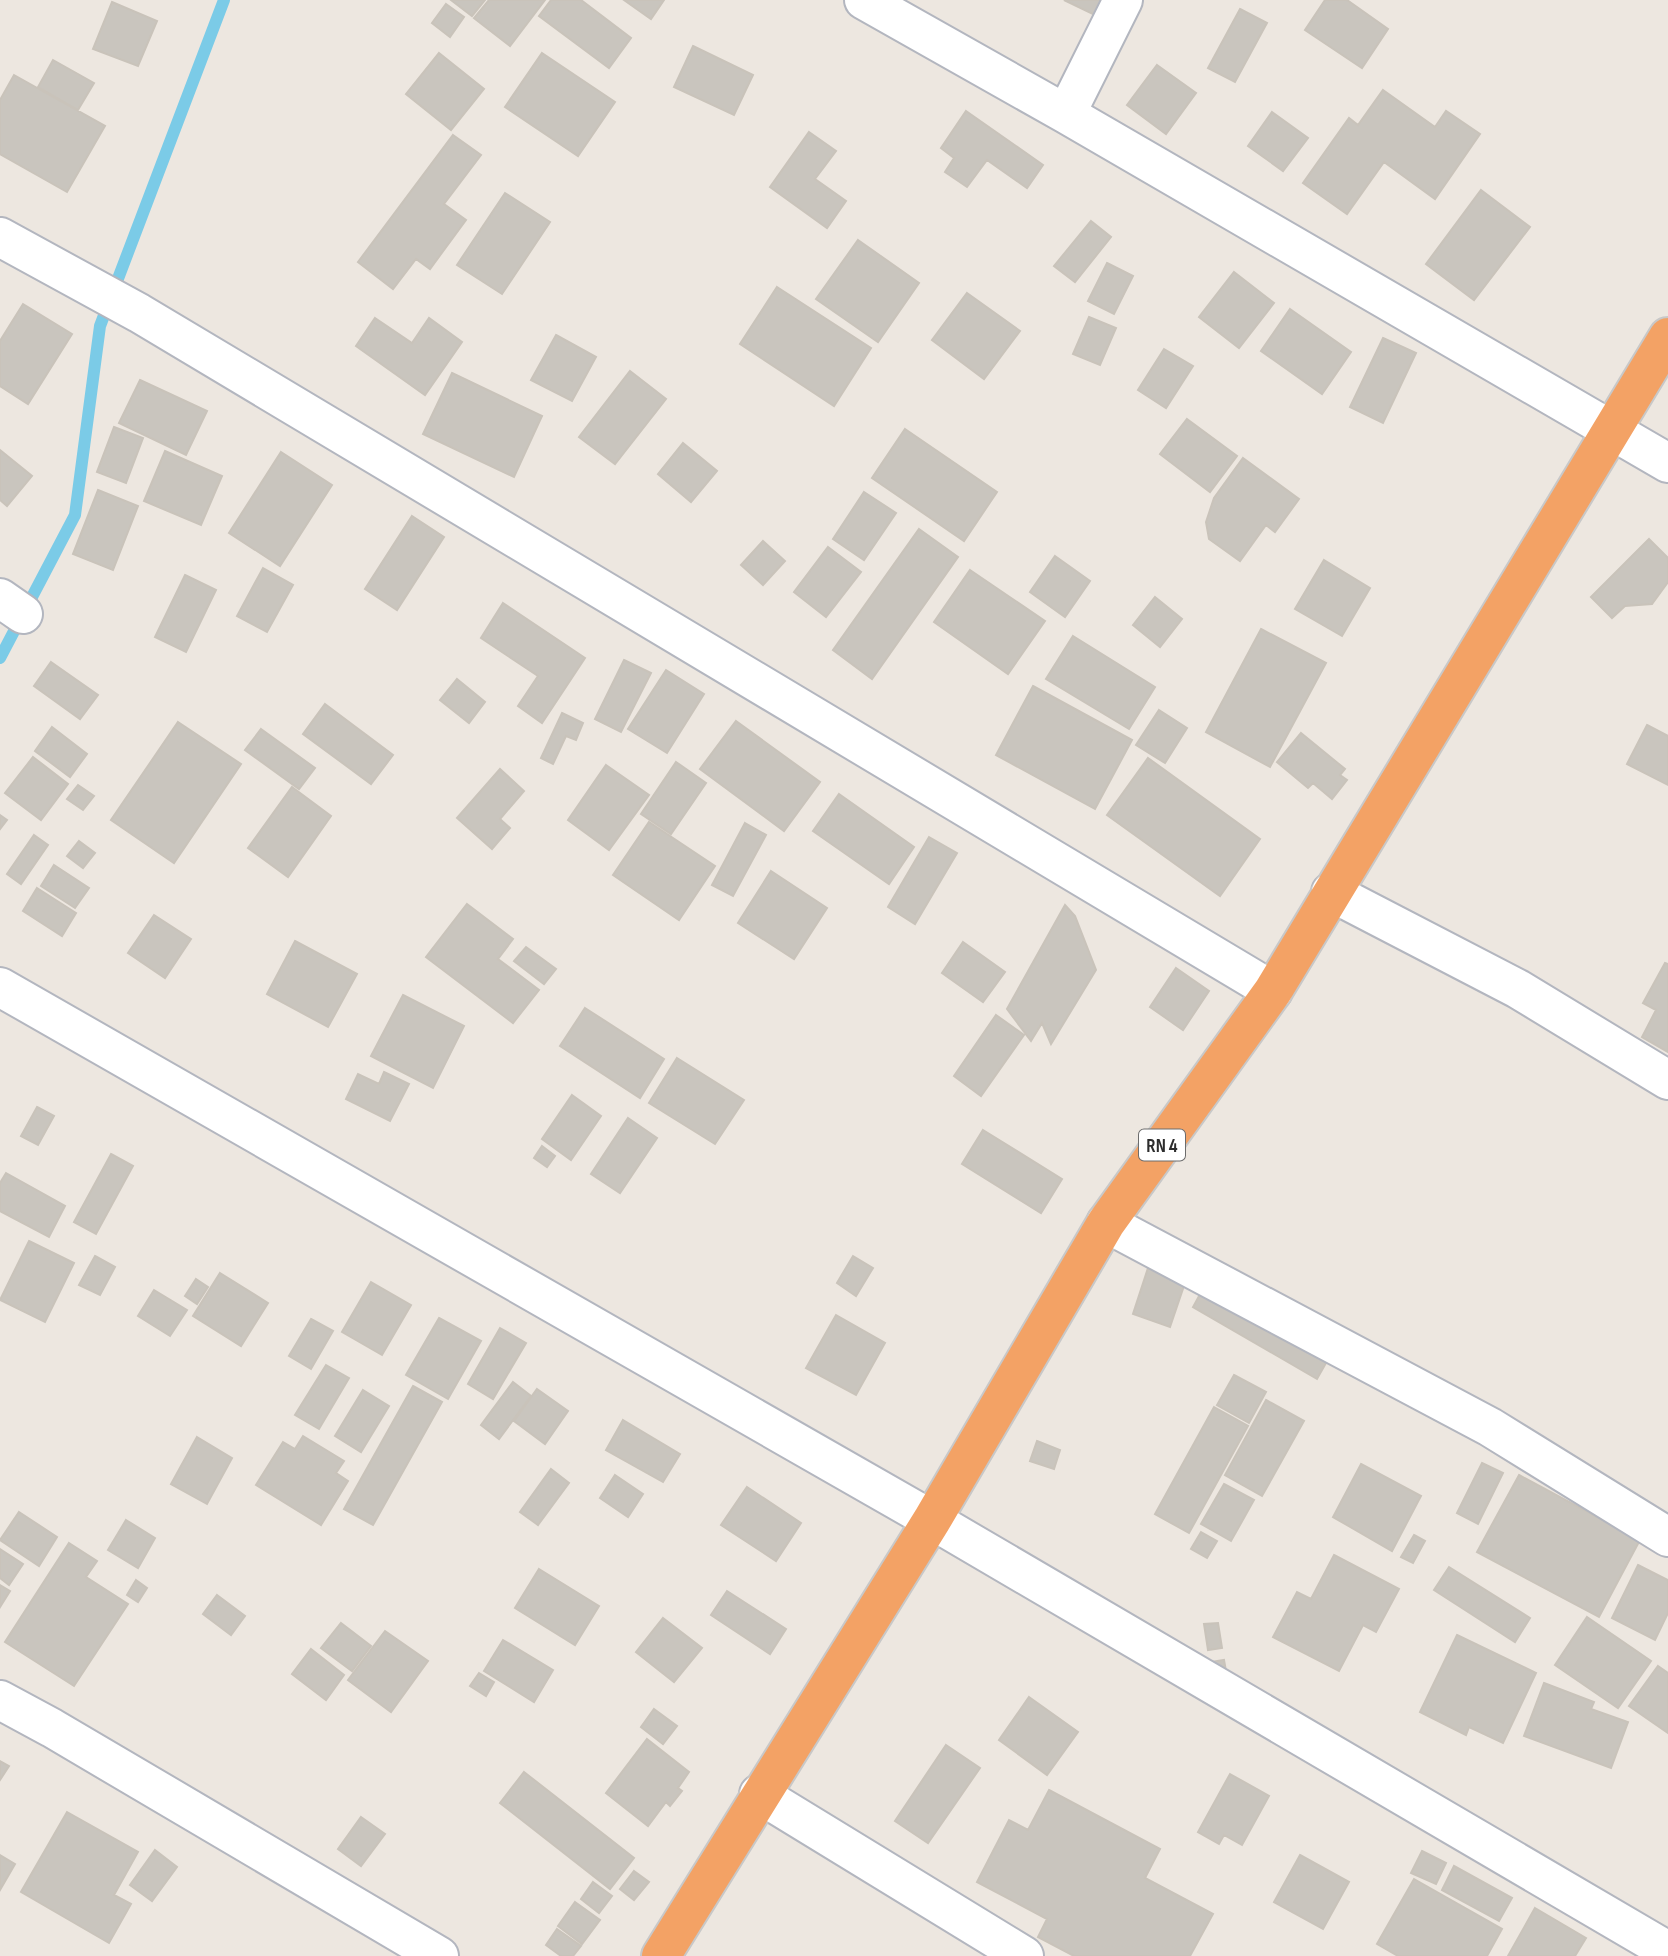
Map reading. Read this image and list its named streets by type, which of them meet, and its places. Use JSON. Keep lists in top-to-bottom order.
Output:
{
  "streets": {
    "highway": ["RN 4"]
  }
}
